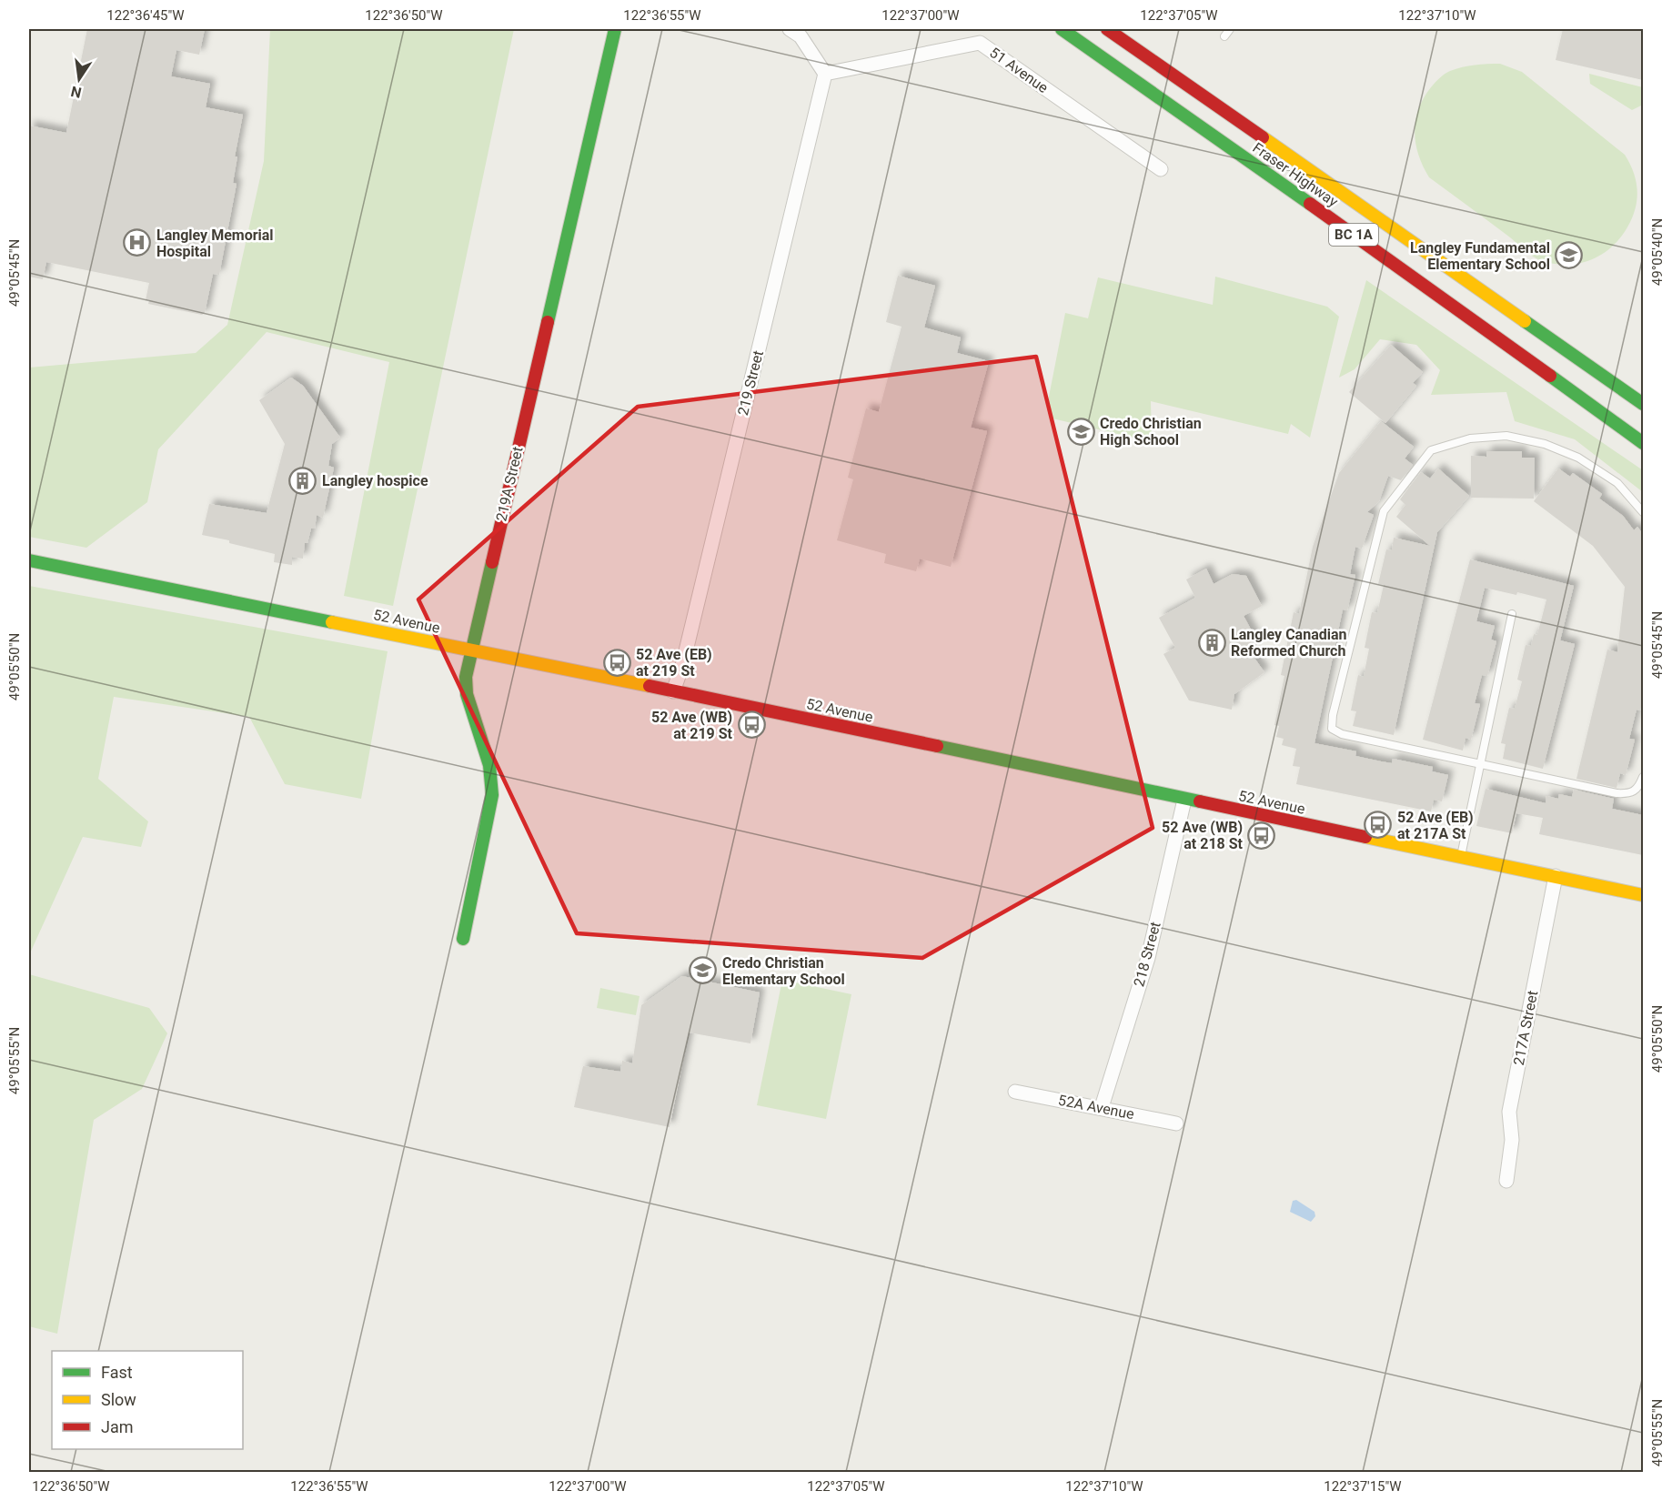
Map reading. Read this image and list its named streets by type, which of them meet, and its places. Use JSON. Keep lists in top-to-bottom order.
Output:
{
  "streets": {
    "street": [
      "51 Avenue",
      "Fraser Highway",
      "BC 1A",
      "219 Street",
      "219A Street",
      "52 Avenue",
      "218 Street",
      "217A Street",
      "52A Avenue"
    ]
  },
  "crossings": [
    ["51 Avenue", "219 Street"],
    ["219 Street", "52 Avenue"],
    ["219A Street", "52 Avenue"],
    ["52 Avenue", "218 Street"],
    ["52 Avenue", "217A Street"],
    ["218 Street", "52A Avenue"]
  ],
  "places": {
    "hospital": ["Langley Memorial Hospital"],
    "school or university": ["Langley Fundamental Elementary School", "Credo Christian High School", "Credo Christian Elementary School"],
    "building": ["Langley hospice", "Langley Canadian Reformed Church"],
    "bus stop": [
      "52 Ave (EB) at 219 St",
      "52 Ave (WB) at 219 St",
      "52 Ave (EB) at 217A St",
      "52 Ave (WB) at 218 St"
    ]
  },
  "legend": ["Fast", "Slow", "Jam"],
  "north": "bottom",
  "coordinates": [
    "122°36'45\"W",
    "122°36'50\"W",
    "122°36'55\"W",
    "122°37'00\"W",
    "122°37'05\"W",
    "122°37'10\"W",
    "49°05'40\"N",
    "49°05'45\"N",
    "49°05'50\"N",
    "49°05'55\"N",
    "122°37'15\"W"
  ]
}
